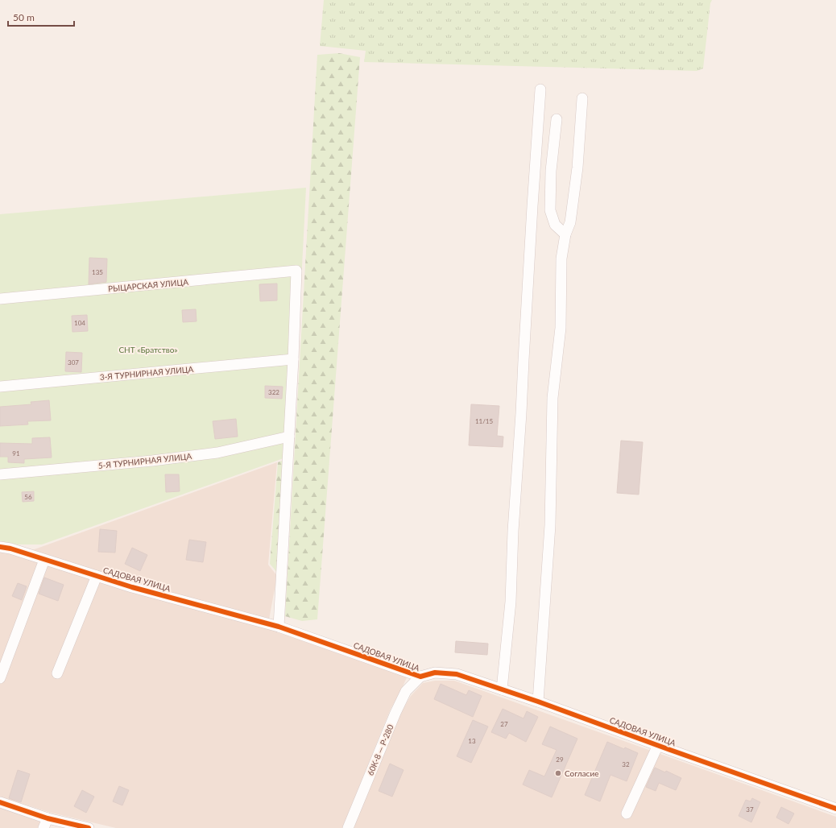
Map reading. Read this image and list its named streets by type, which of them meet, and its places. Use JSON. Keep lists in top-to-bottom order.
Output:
{
  "streets": {
    "street": [
      "РЫЦАРСКАЯ УЛИЦА",
      "3-Я ТУРНИРНАЯ УЛИЦА",
      "5-Я ТУРНИРНАЯ УЛИЦА",
      "САДОВАЯ УЛИЦА",
      "60К-8 — Р-280"
    ]
  },
  "crossings": [
    ["РЫЦАРСКАЯ УЛИЦА", "3-Я ТУРНИРНАЯ УЛИЦА"],
    ["САДОВАЯ УЛИЦА", "60К-8 — Р-280"]
  ],
  "parks": ["СНТ «Братство»"],
  "places": ["Согласие"],
  "house_numbers": [
    "135",
    "104",
    "307",
    "322",
    "11/15",
    "91",
    "56",
    "27",
    "13",
    "29",
    "32",
    "37"
  ],
  "scale_bar": "50 m"
}
